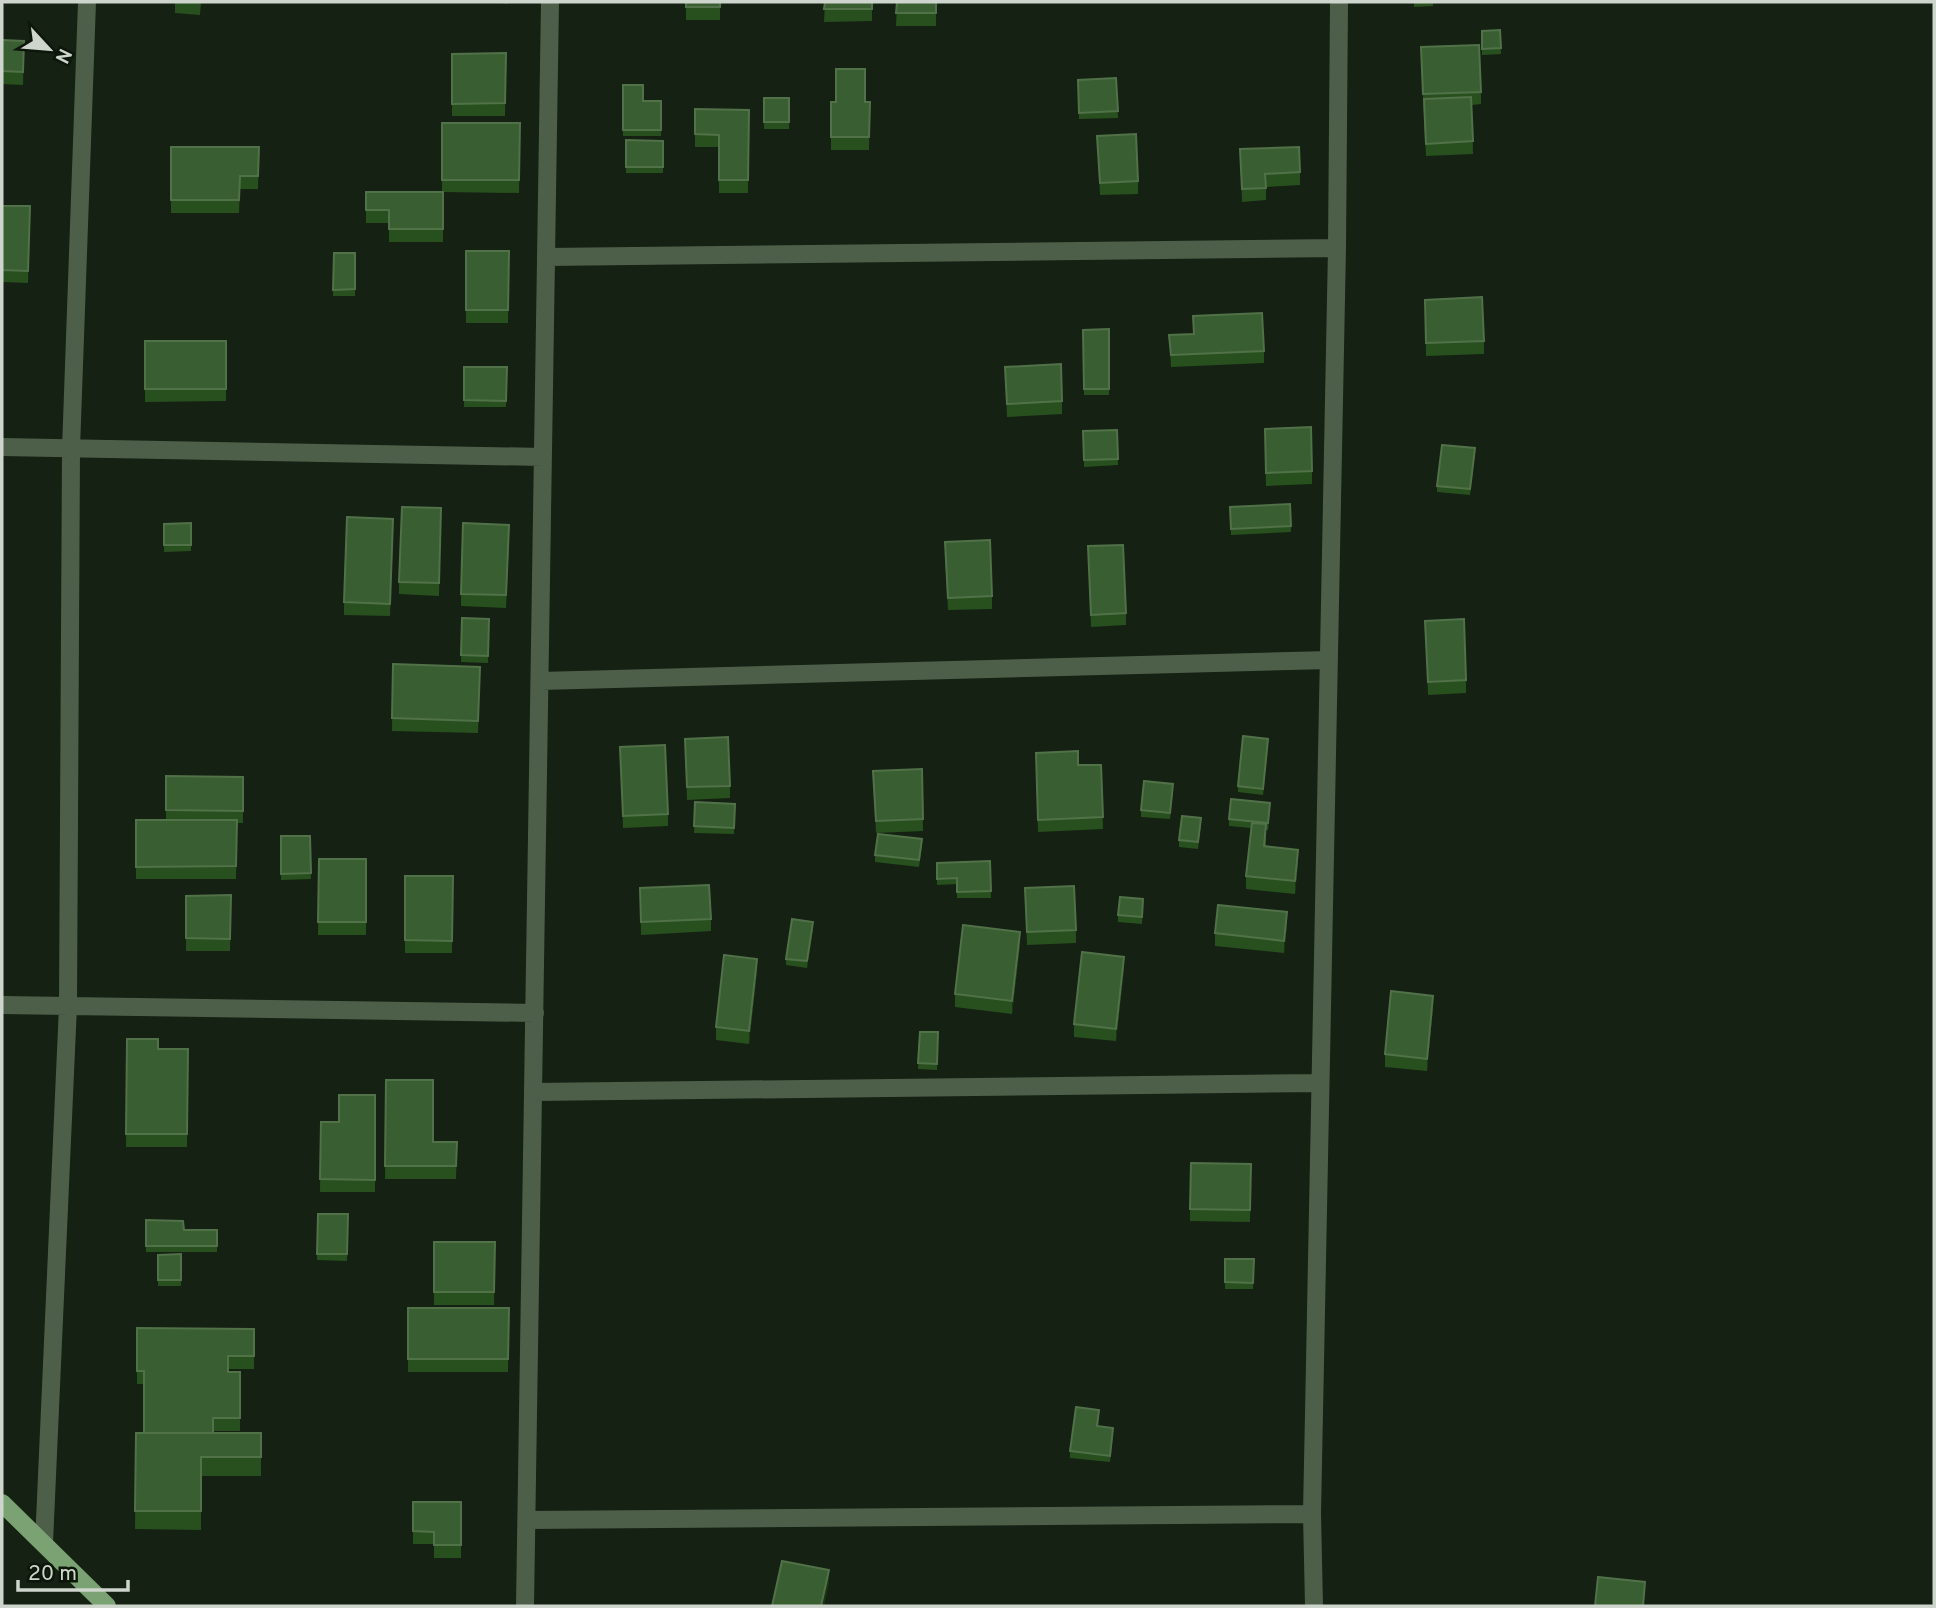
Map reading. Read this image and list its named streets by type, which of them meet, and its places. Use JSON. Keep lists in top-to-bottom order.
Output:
{
  "scale_bar": "20 m",
  "north": "bottom right"
}
